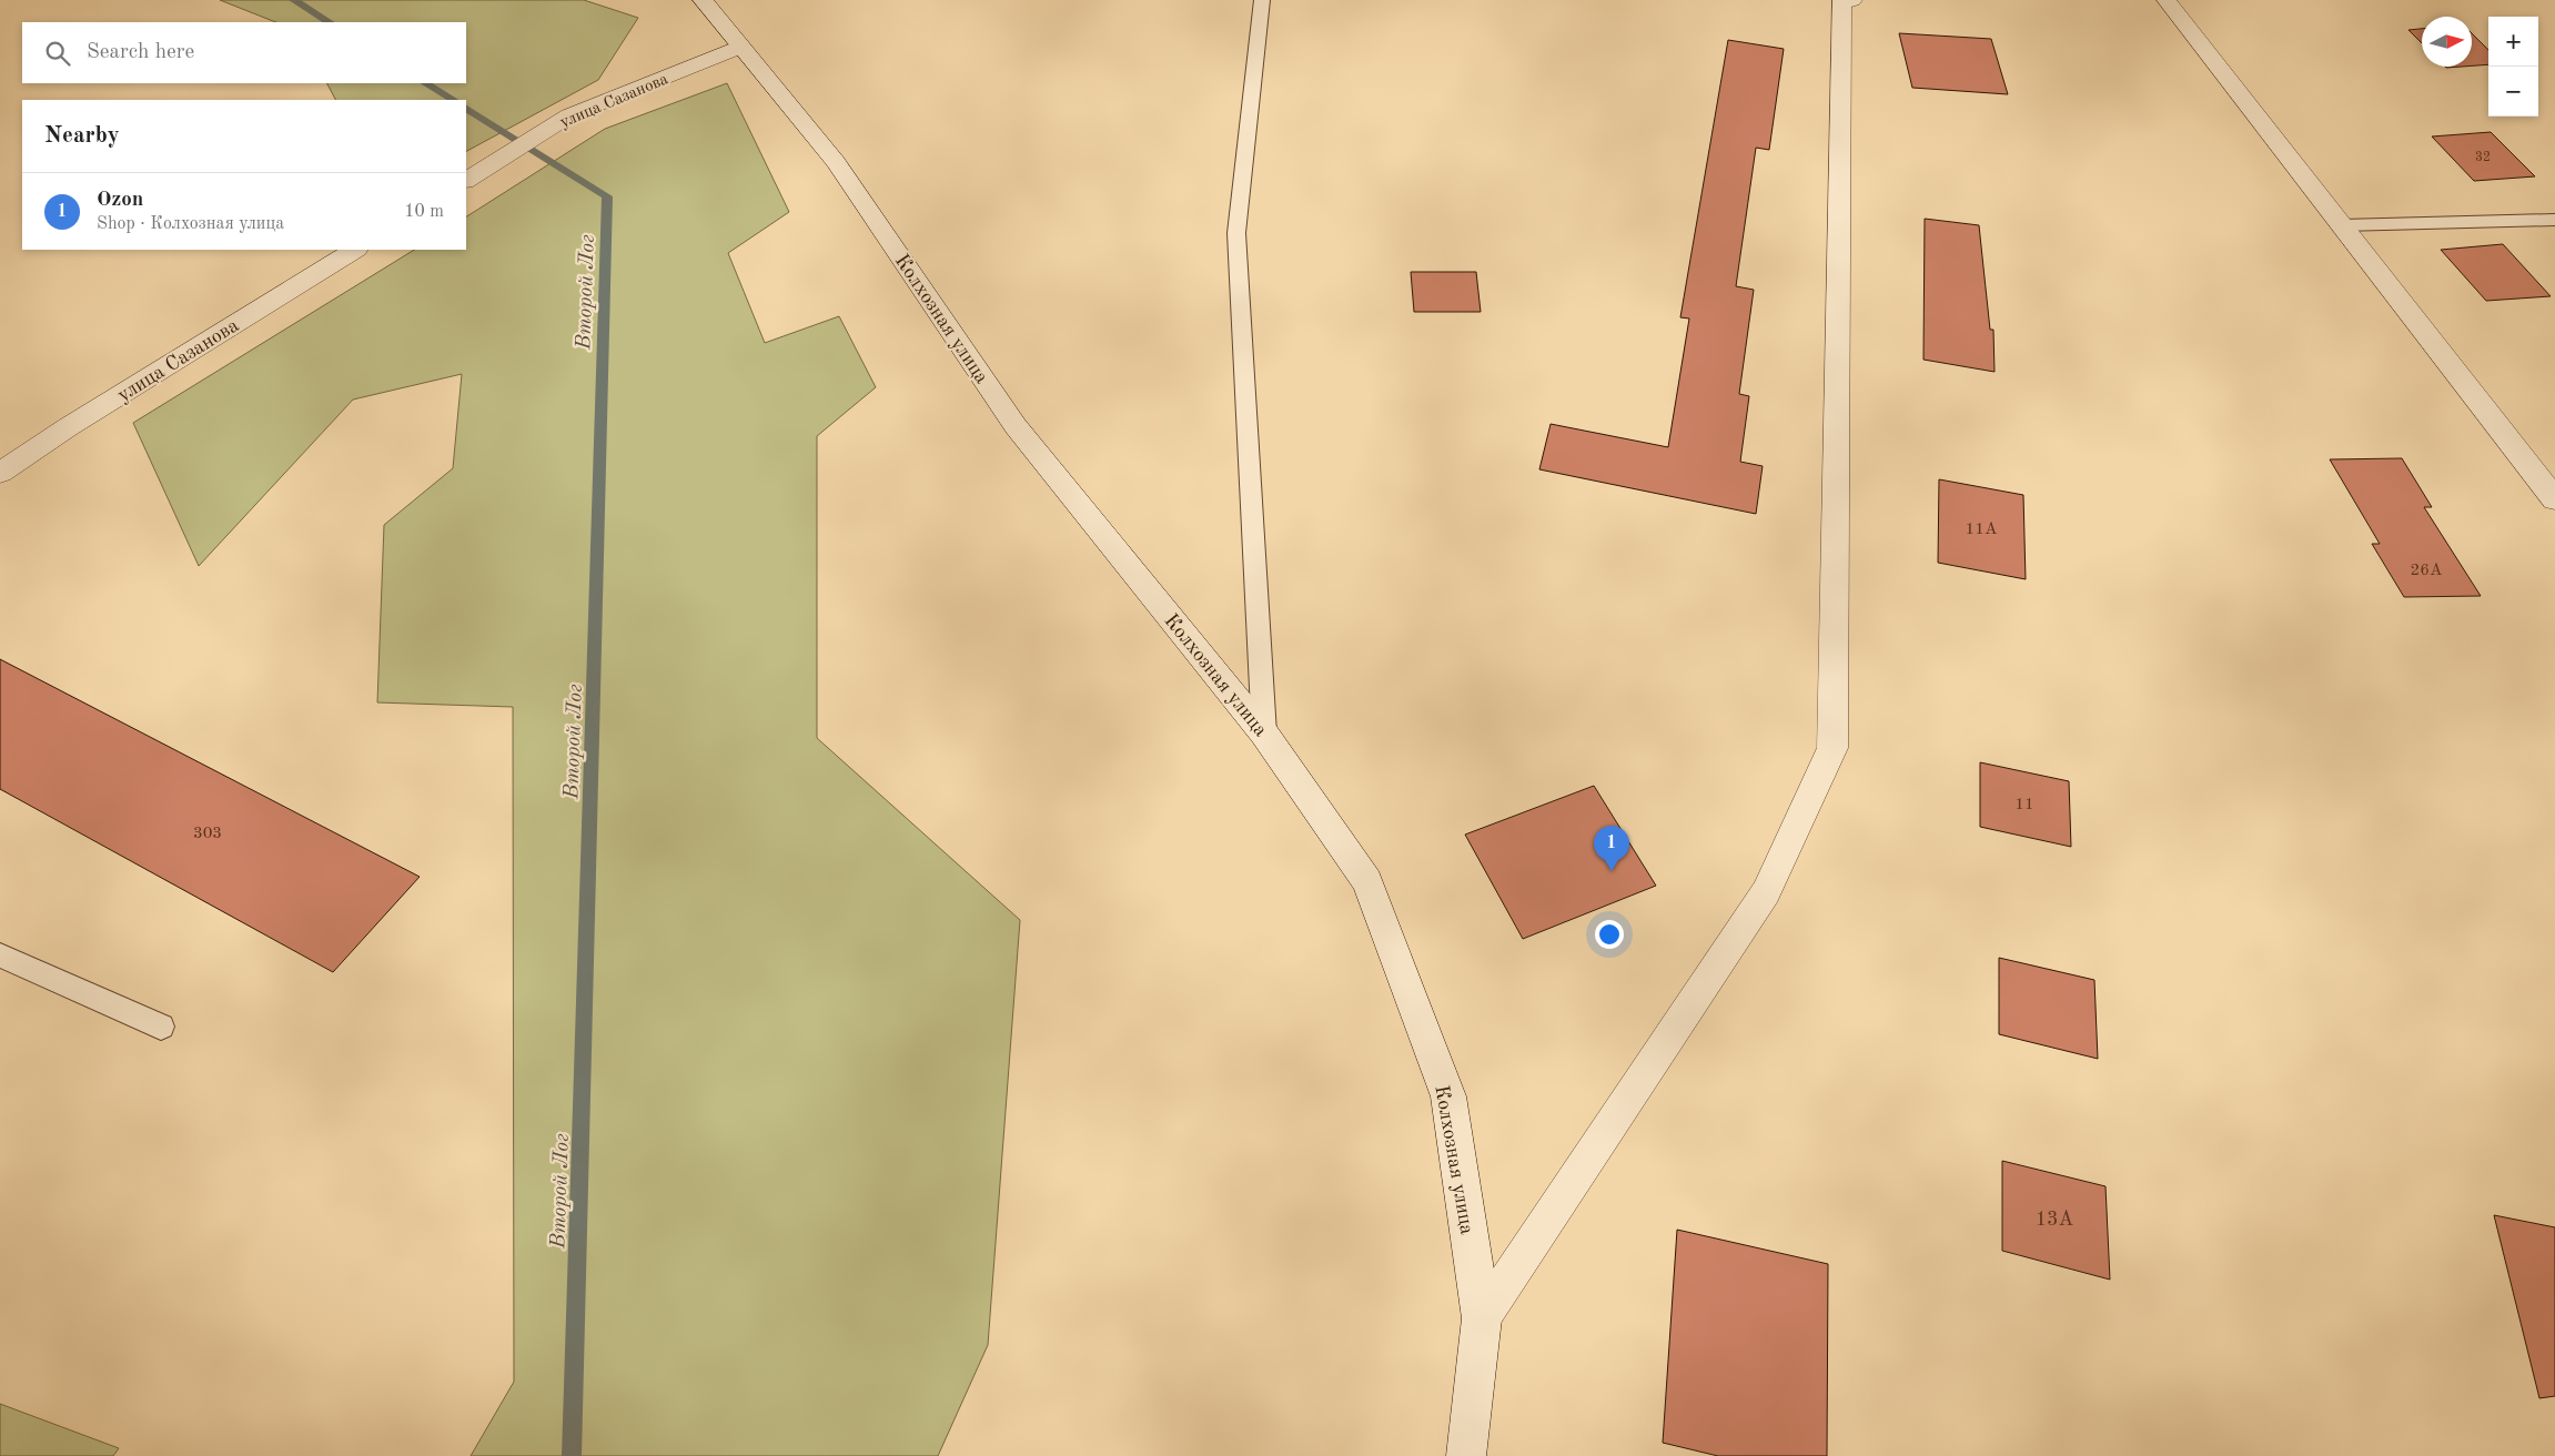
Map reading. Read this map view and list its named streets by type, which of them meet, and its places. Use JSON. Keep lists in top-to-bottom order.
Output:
{
  "streets": {
    "street": ["улица Сазанова", "Колхозная улица"]
  },
  "crossings": [
    ["улица Сазанова", "Колхозная улица"]
  ],
  "water": ["Второй Лог"],
  "house_numbers": [
    "32",
    "11А",
    "26А",
    "11",
    "303",
    "13А"
  ],
  "north": "right",
  "page": {
    "map_buttons": ["+", "−"],
    "search": "Search here",
    "heading": "Nearby",
    "list": [
      {
        "mark": "1",
        "name": "Ozon",
        "note": "Shop · Колхозная улица",
        "value": "10 m"
      }
    ],
    "pins": "1"
  }
}
